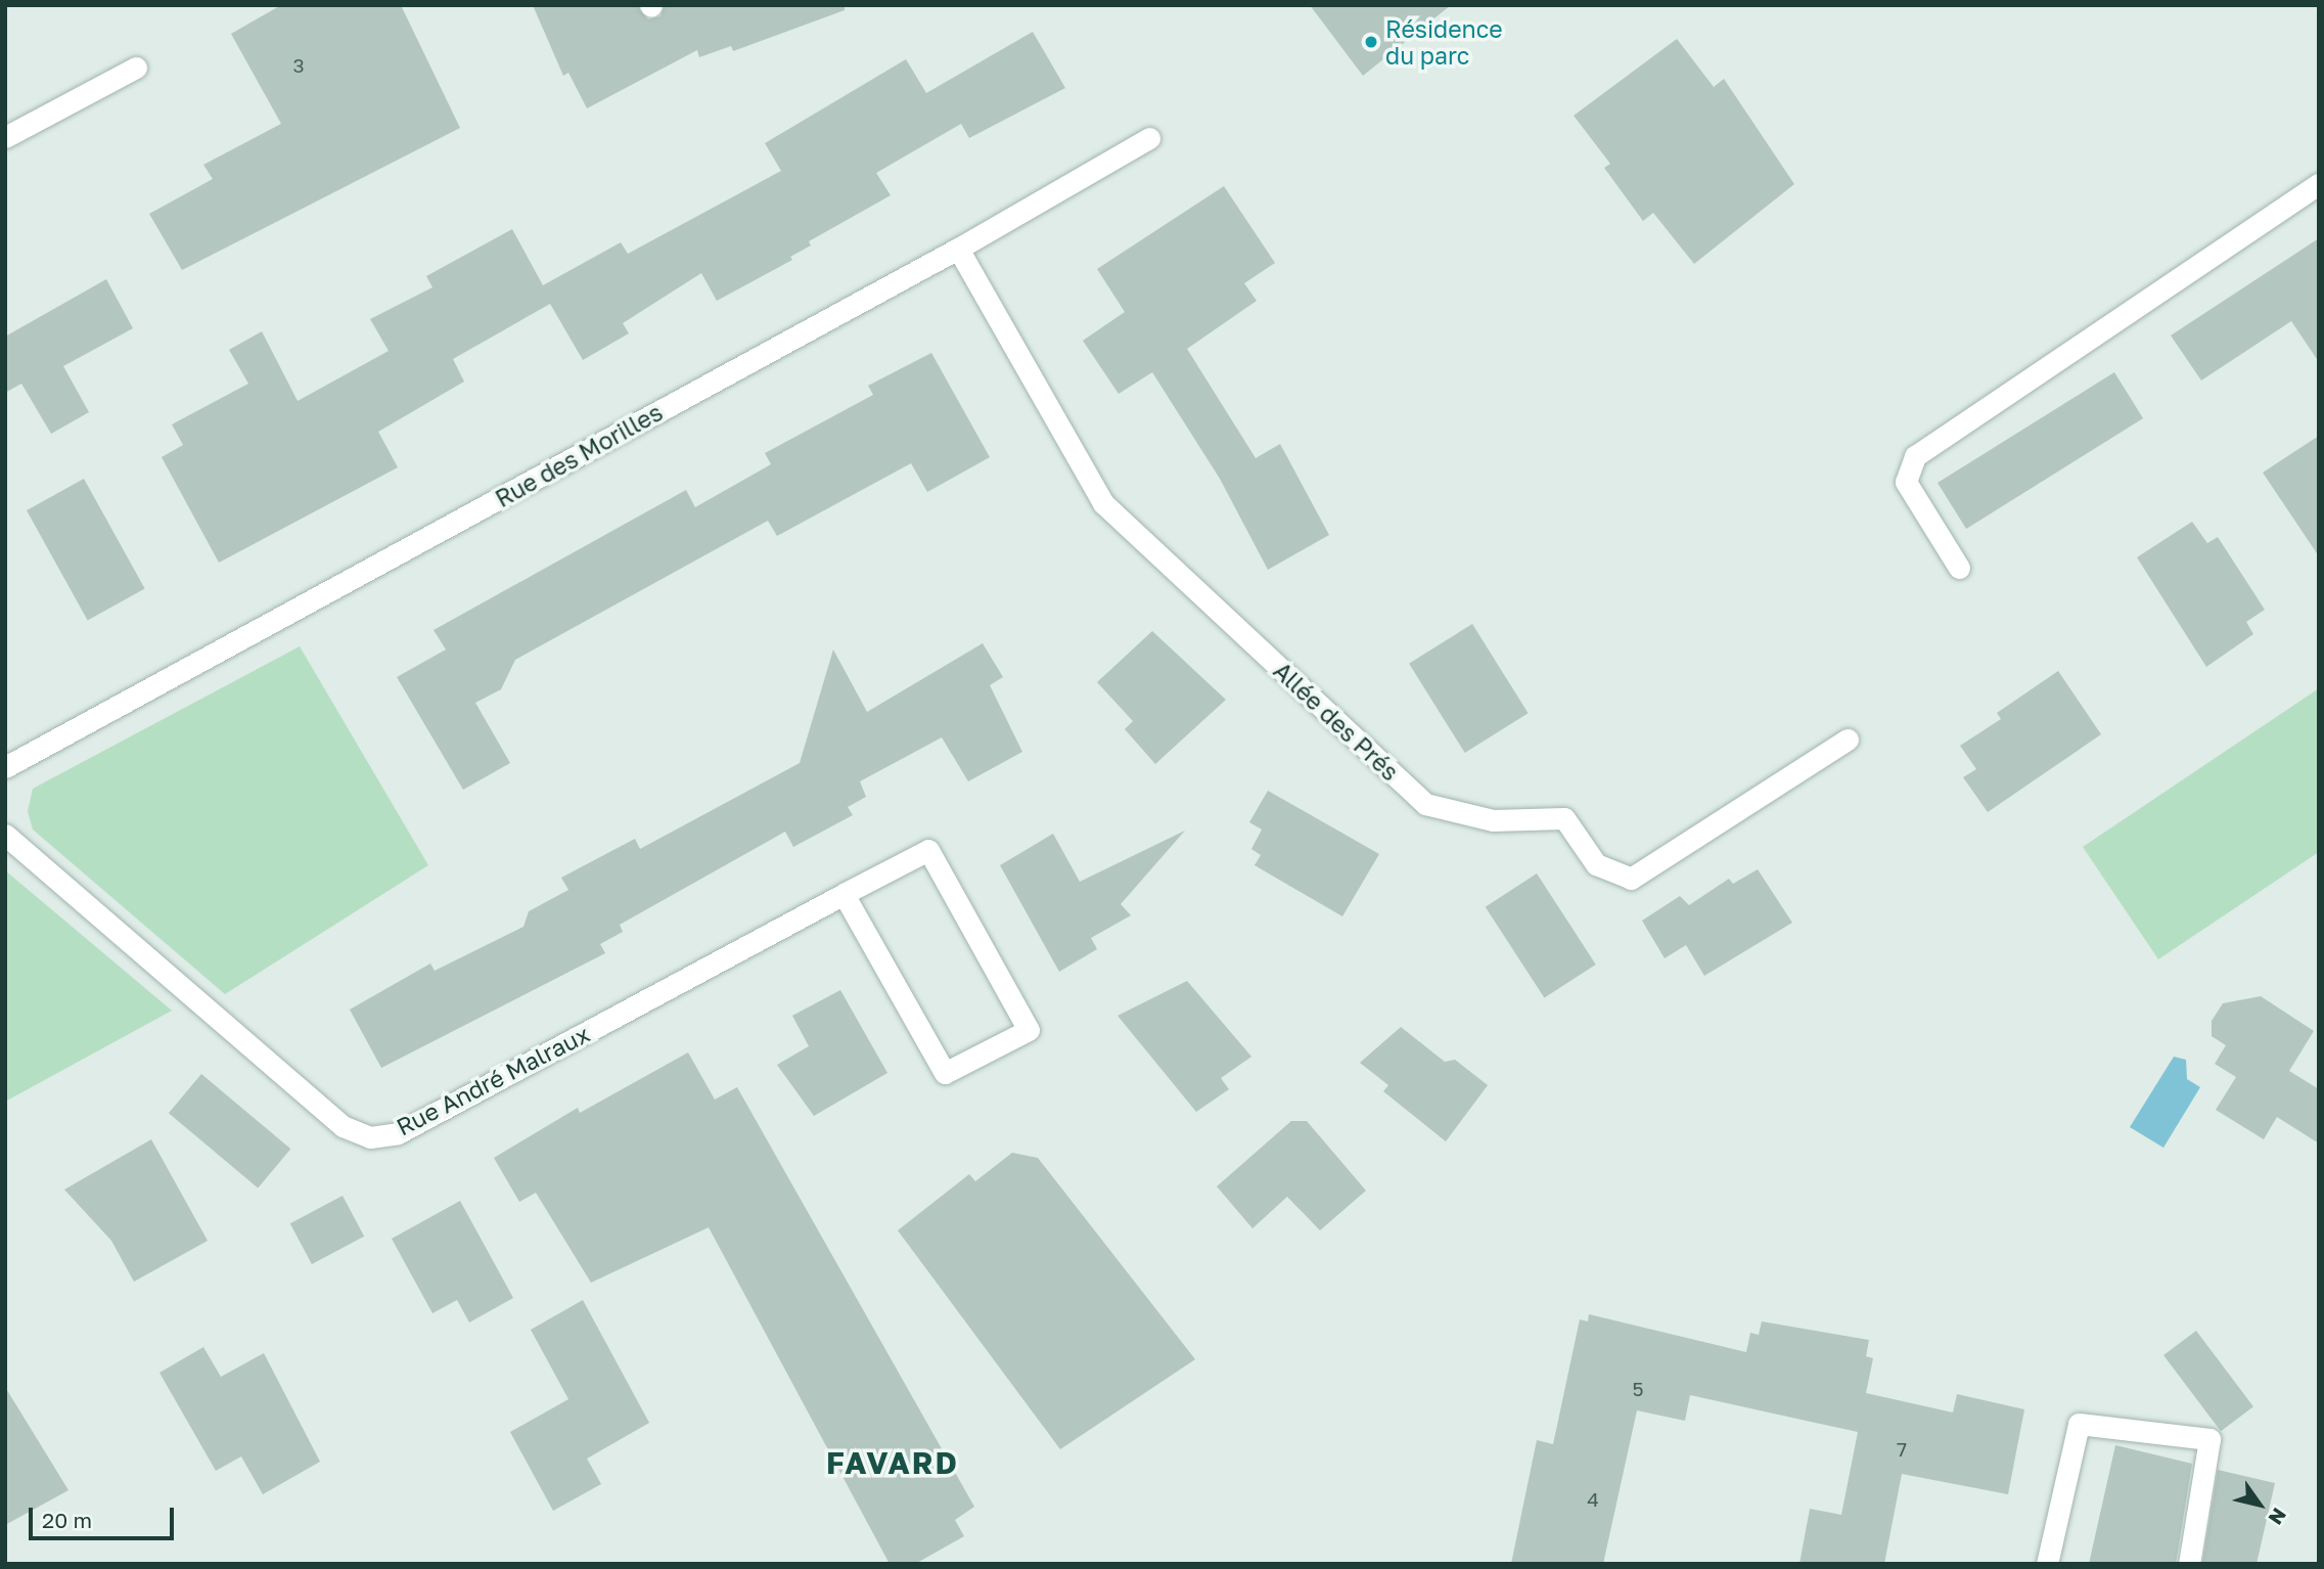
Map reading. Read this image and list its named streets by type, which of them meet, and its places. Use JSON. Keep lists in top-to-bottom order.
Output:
{
  "streets": {
    "street": ["Rue des Morilles", "Allée des Prés", "Rue André Malraux"]
  },
  "crossings": [
    ["Rue des Morilles", "Allée des Prés"]
  ],
  "districts": ["FAVARD"],
  "places": ["Résidence du parc"],
  "house_numbers": [
    "3",
    "5",
    "7",
    "4"
  ],
  "scale_bar": "20 m",
  "north": "bottom right"
}
